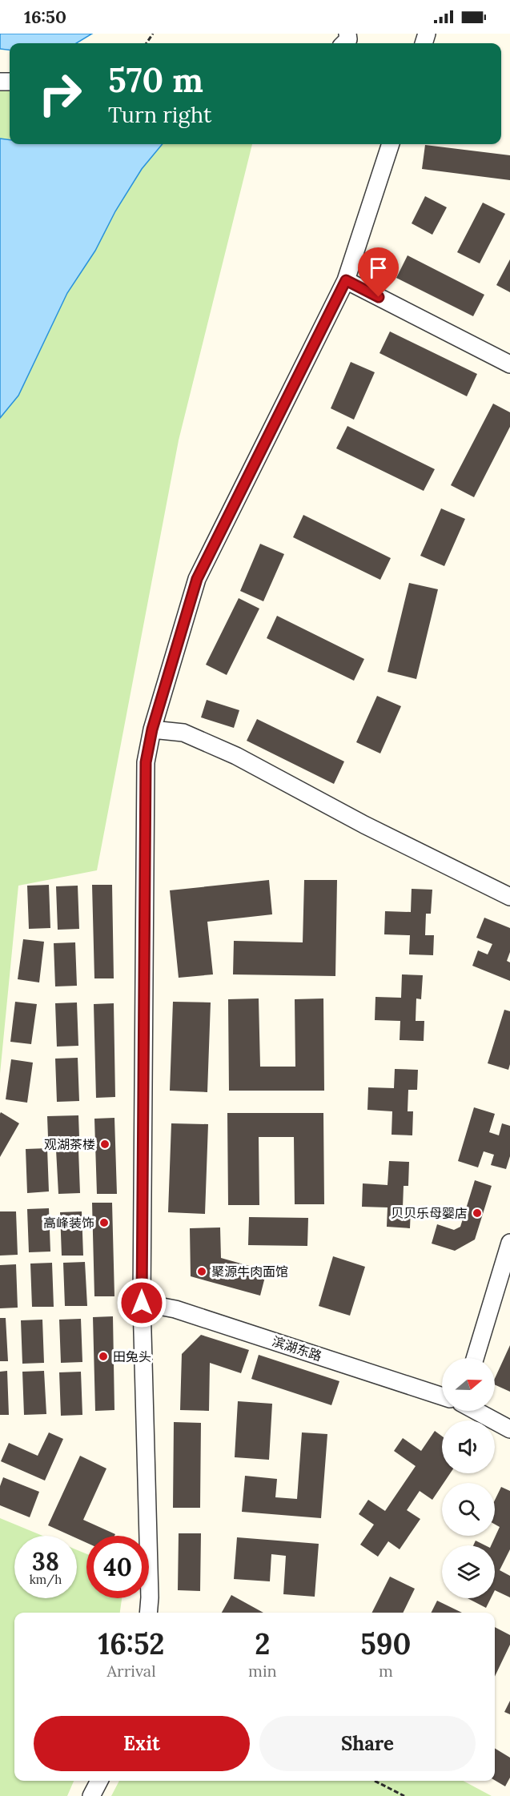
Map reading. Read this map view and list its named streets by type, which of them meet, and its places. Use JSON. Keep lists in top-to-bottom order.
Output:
{
  "streets": {
    "street": ["滨湖东路"]
  },
  "places": [
    "观湖茶楼",
    "贝贝乐母婴店",
    "高峰装饰",
    "聚源牛肉面馆",
    "田兔头"
  ],
  "north": "right",
  "page": {
    "status": "16:50",
    "turn": ["570 m", "Turn right"],
    "speed": "38 km/h",
    "limit": "40",
    "eta": [
      "16:52",
      "Arrival",
      "2",
      "min",
      "590",
      "m"
    ],
    "buttons": ["Exit", "Share"]
  }
}
